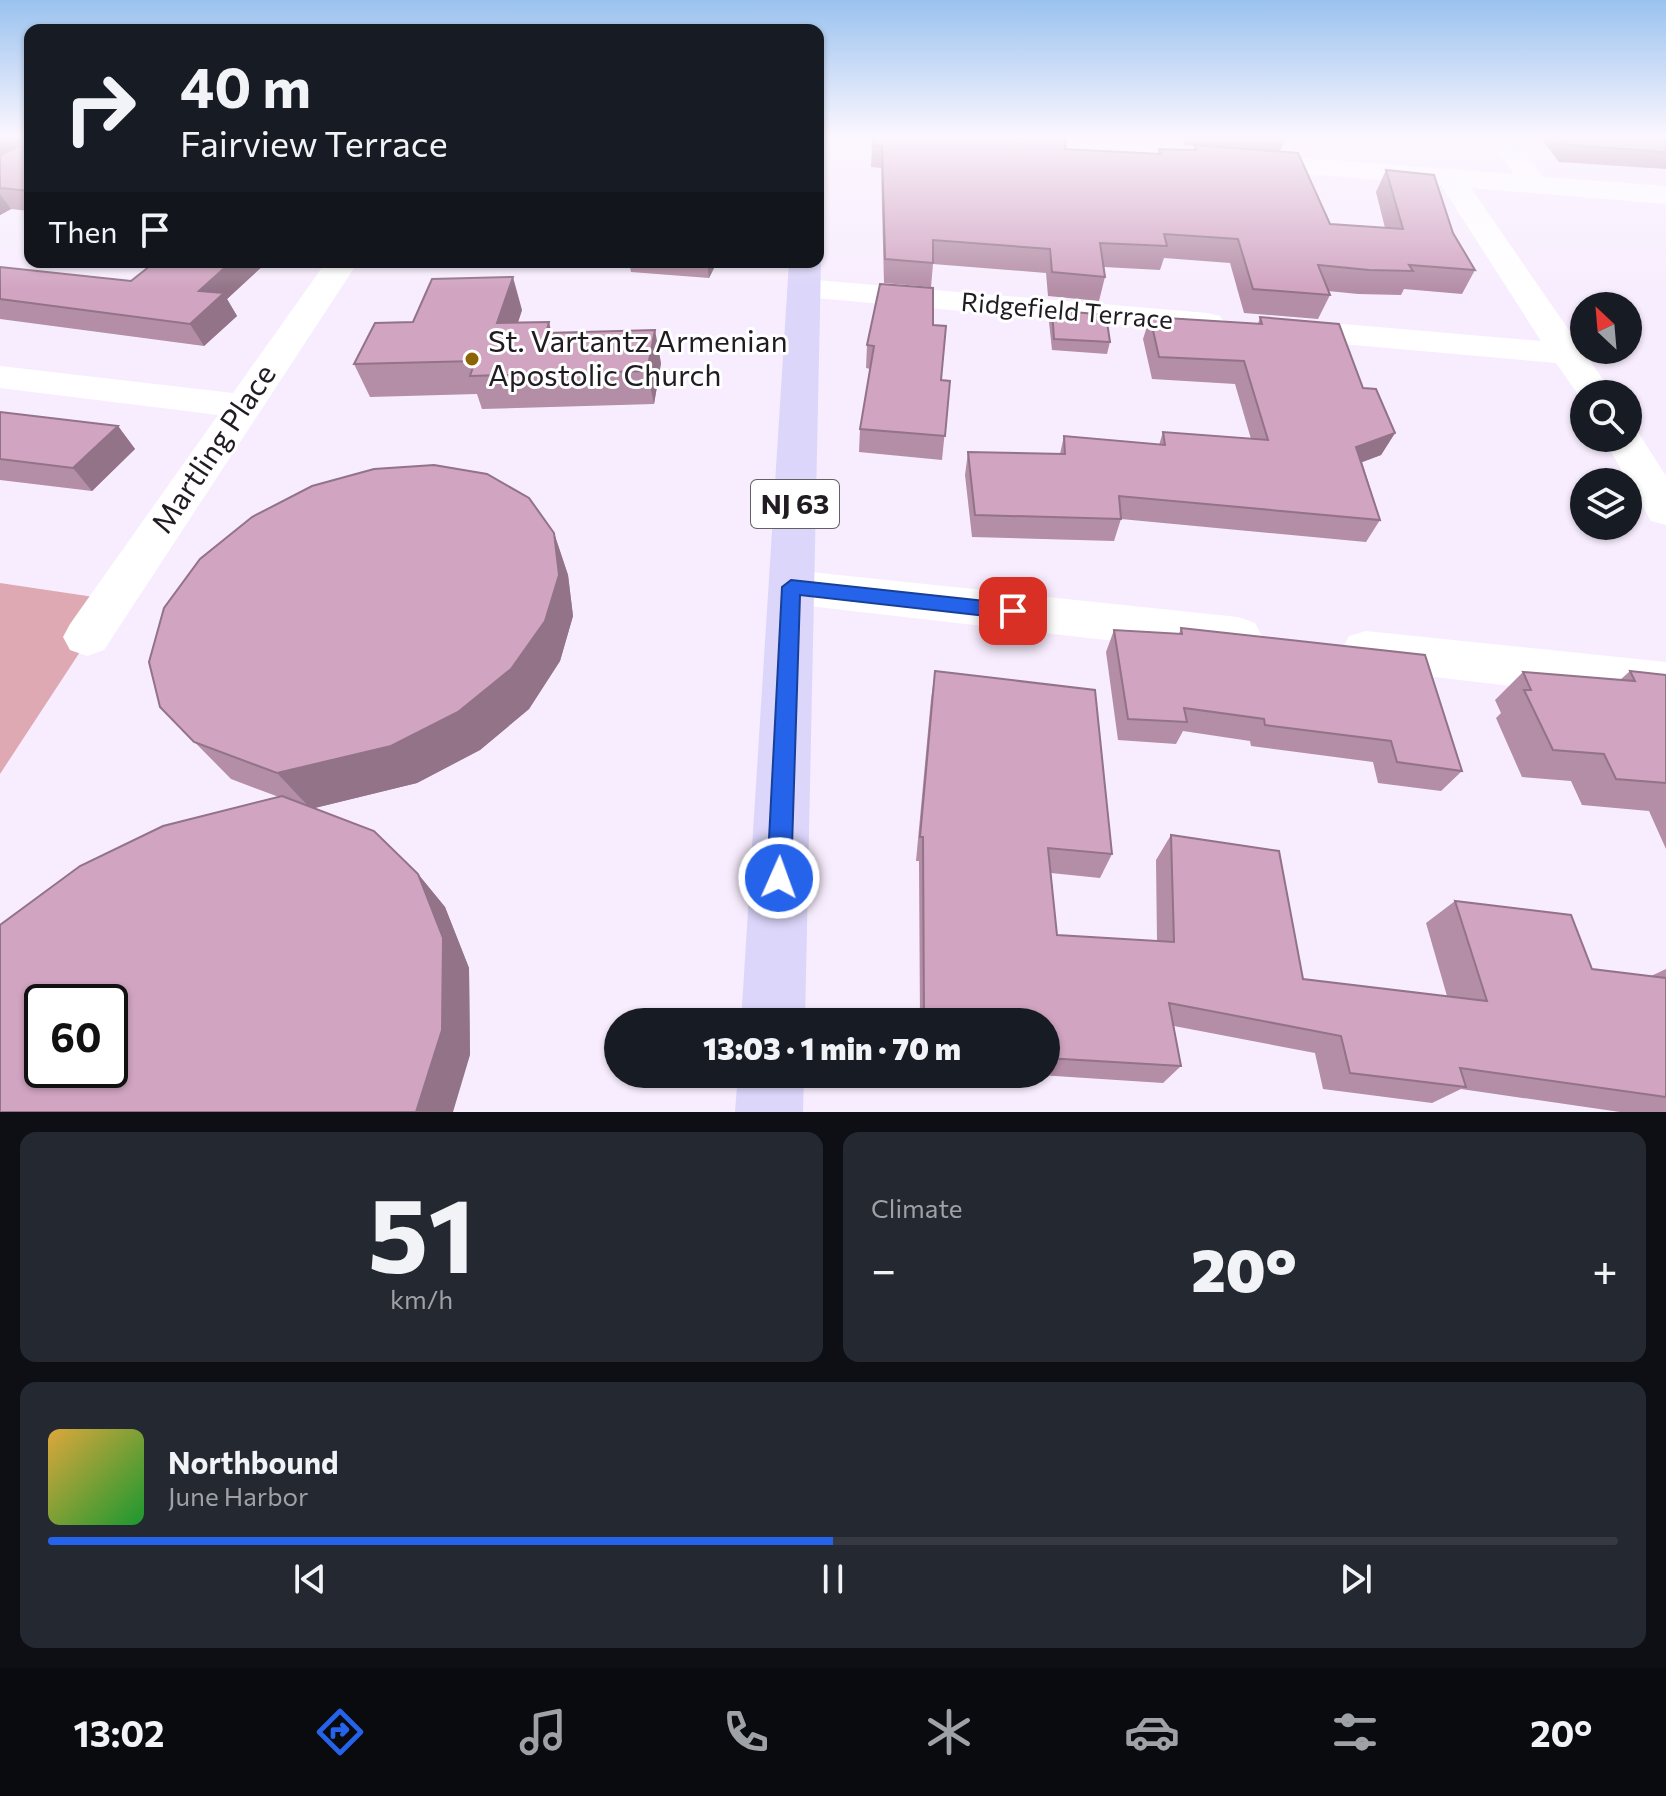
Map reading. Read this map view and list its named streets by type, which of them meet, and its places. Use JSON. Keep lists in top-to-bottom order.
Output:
{
  "streets": {
    "main road": ["NJ 63"],
    "street": ["Ridgefield Terrace", "Martling Place"]
  },
  "crossings": [
    ["Ridgefield Terrace", "NJ 63"]
  ],
  "places": ["St. Vartantz Armenian Apostolic Church"],
  "north": "top left",
  "page": {
    "turn": ["40 m", "Fairview Terrace"],
    "then": "Then",
    "limit": "60",
    "trip": "13:03 · 1 min · 70 m",
    "tile": [
      ["51", "km/h"],
      "Climate"
    ],
    "heat": ["−", "20°", "+"],
    "song": ["Northbound", "June Harbor"],
    "tabs": ["13:02", "20°"]
  }
}
